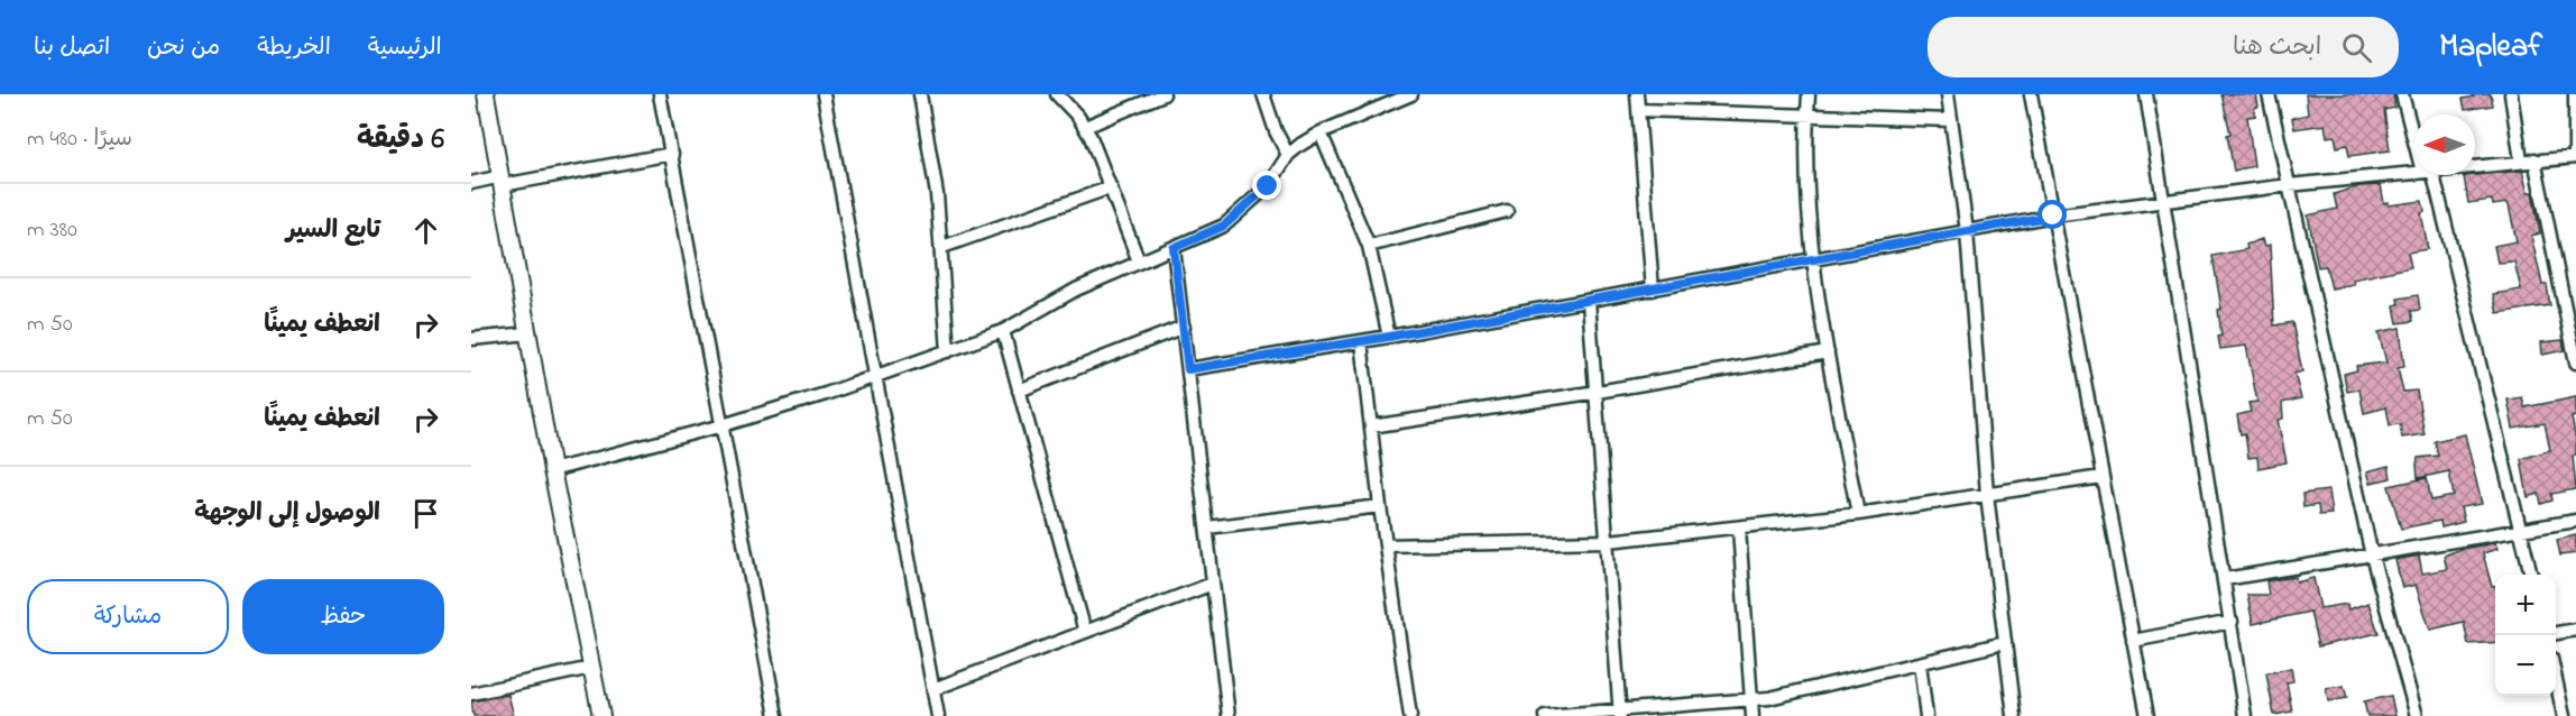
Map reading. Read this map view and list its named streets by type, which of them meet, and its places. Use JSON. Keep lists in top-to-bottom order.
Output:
{
  "north": "left",
  "page": {
    "header": "Mapleaf",
    "search": "ابحث هنا",
    "nav": [
      "الرئيسية",
      "الخريطة",
      "من نحن",
      "اتصل بنا"
    ],
    "heading": ["6 دقيقة", "سيرًا · 480 m"],
    "list": [
      ["تابع السير", "380 m"],
      ["انعطف يمينًا", "50 m"],
      ["انعطف يمينًا", "50 m"],
      "الوصول إلى الوجهة"
    ],
    "buttons": ["حفظ", "مشاركة"],
    "map_buttons": ["+", "−"]
  }
}
